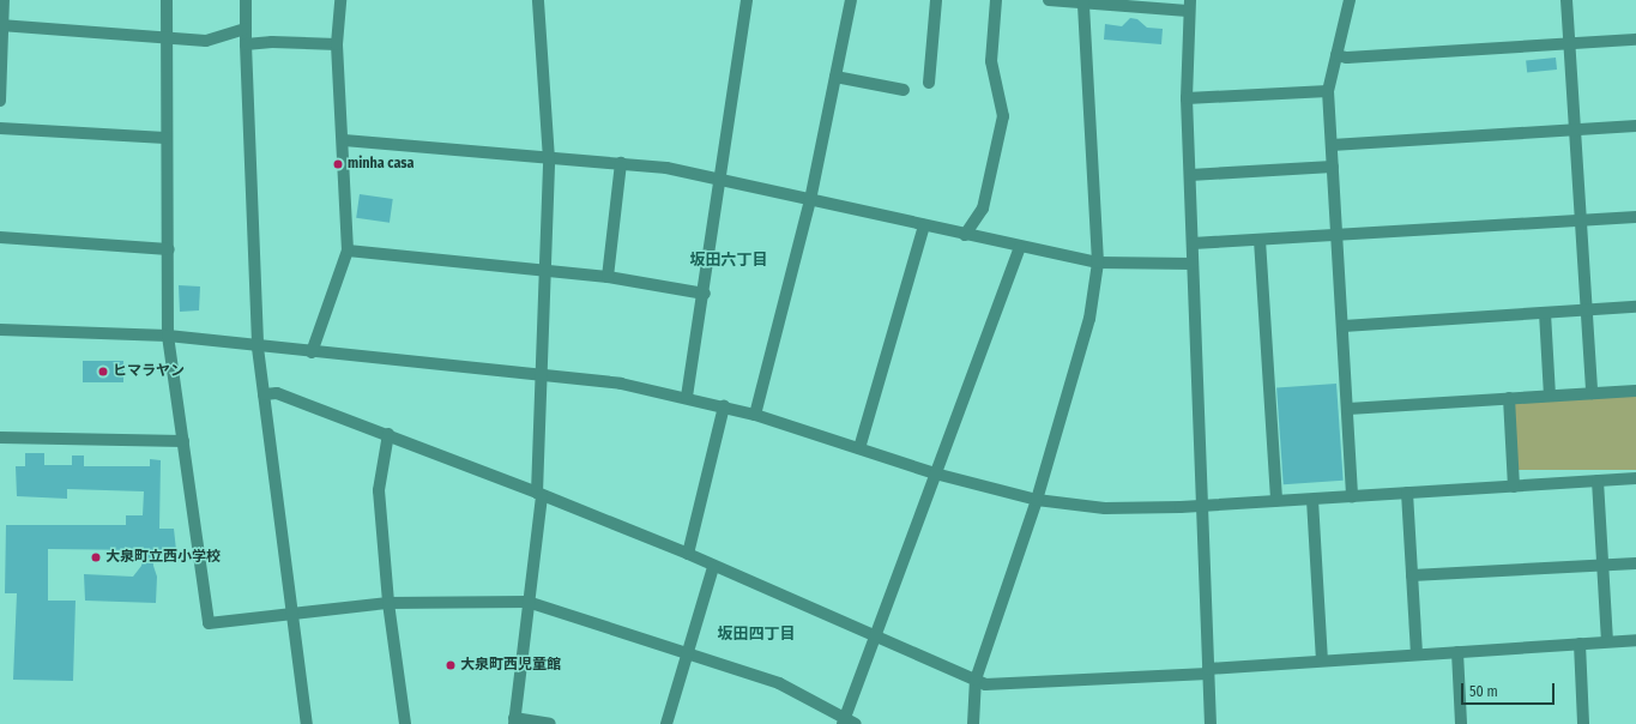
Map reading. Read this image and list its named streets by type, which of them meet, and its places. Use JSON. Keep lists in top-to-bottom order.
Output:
{
  "districts": ["坂田六丁目", "坂田四丁目"],
  "places": [
    "minha casa",
    "ヒマラヤン",
    "大泉町立西小学校",
    "大泉町西児童館"
  ],
  "scale_bar": "50 m"
}
